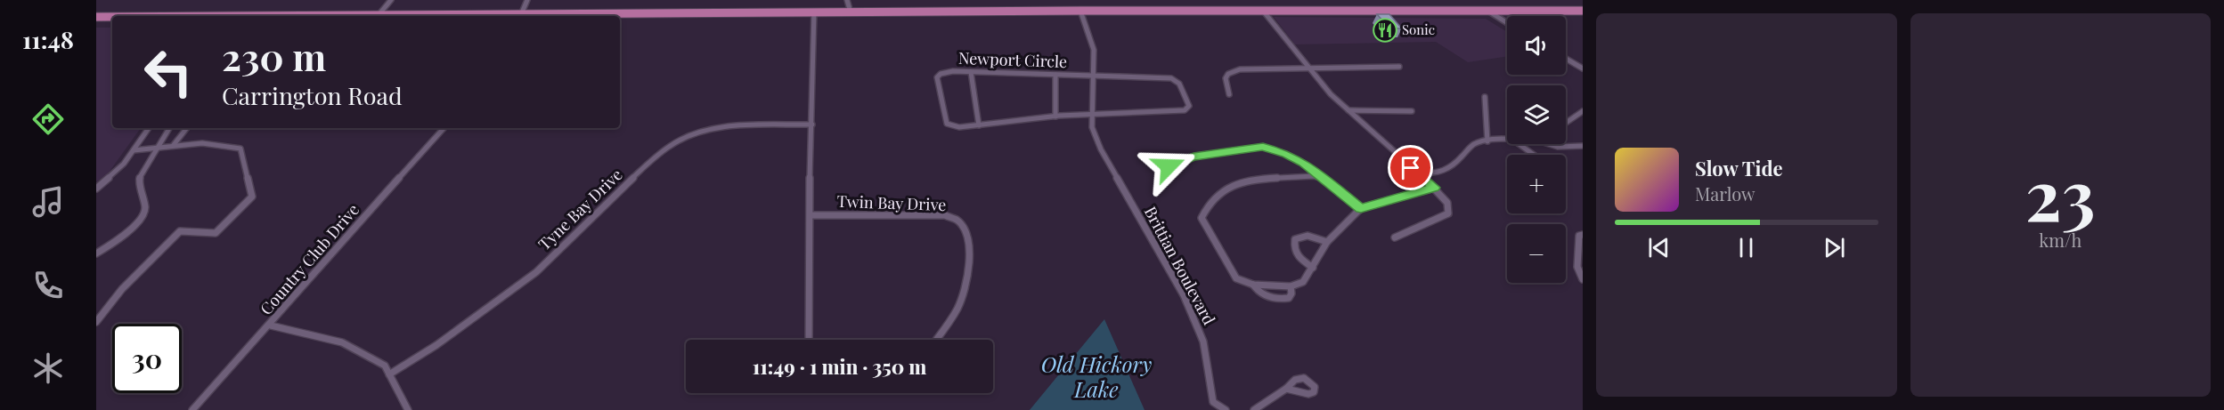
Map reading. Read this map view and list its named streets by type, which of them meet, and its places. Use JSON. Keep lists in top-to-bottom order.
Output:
{
  "streets": {
    "street": [
      "Newport Circle",
      "Twin Bay Drive",
      "Tyne Bay Drive",
      "Country Club Drive",
      "Brittian Boulevard"
    ]
  },
  "crossings": [
    ["Newport Circle", "Brittian Boulevard"]
  ],
  "water": ["Old Hickory Lake"],
  "places": {
    "restaurant": ["Sonic"]
  },
  "page": {
    "tabs": "11:48",
    "tile": ["23", "km/h"],
    "map_buttons": ["+", "−"],
    "turn": ["230 m", "Carrington Road"],
    "song": ["Slow Tide", "Marlow"],
    "limit": "30",
    "trip": "11:49 · 1 min · 350 m"
  }
}
